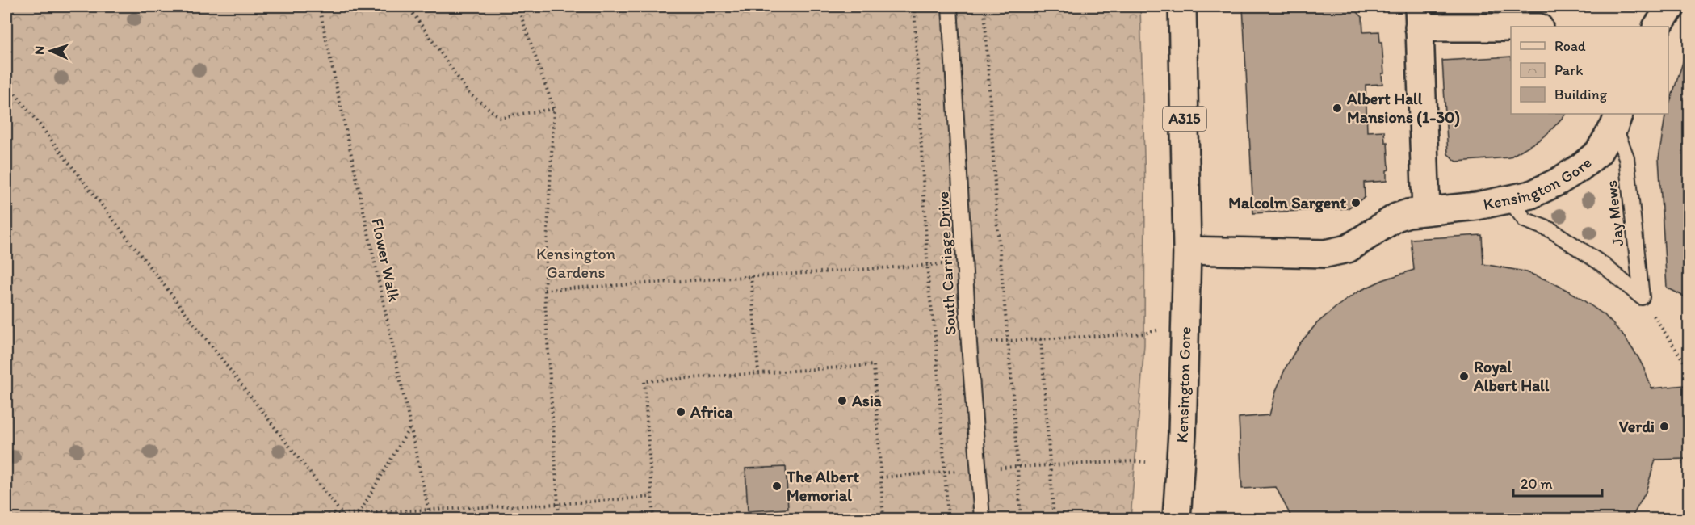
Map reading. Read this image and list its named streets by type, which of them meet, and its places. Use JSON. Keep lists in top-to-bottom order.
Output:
{
  "streets": {
    "street": ["A315", "Kensington Gore"],
    "lane": ["Jay Mews", "South Carriage Drive"],
    "path": ["Flower Walk"]
  },
  "crossings": [
    ["Kensington Gore", "Jay Mews"]
  ],
  "parks": ["Kensington Gardens"],
  "places": [
    "Albert Hall Mansions (1-30)",
    "Malcolm Sargent",
    "Royal Albert Hall",
    "Asia",
    "Africa",
    "Verdi",
    "The Albert Memorial"
  ],
  "legend": ["Road", "Park", "Building"],
  "scale_bar": "20 m",
  "north": "left"
}
